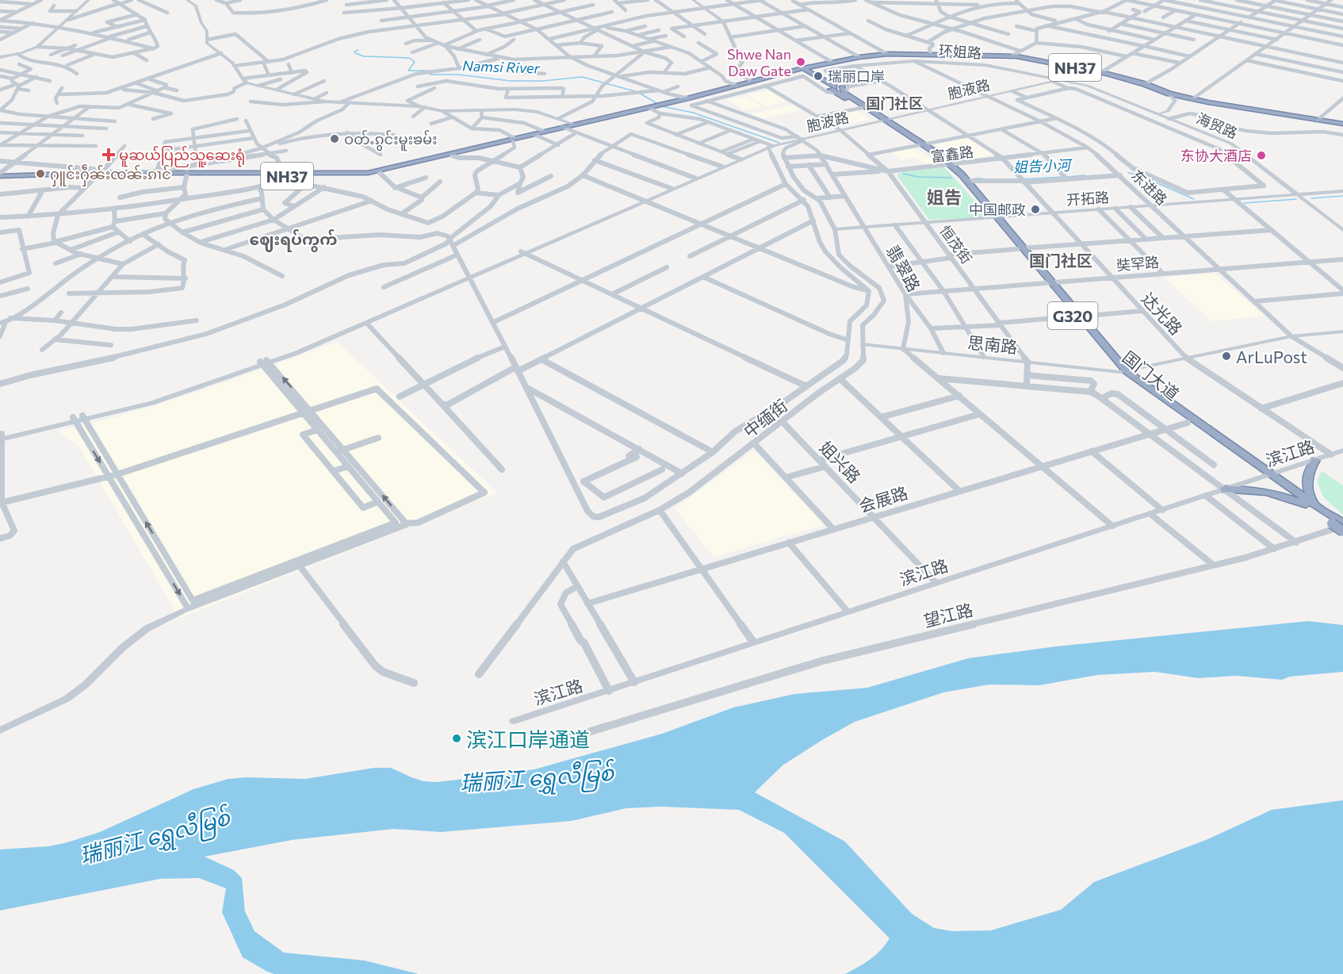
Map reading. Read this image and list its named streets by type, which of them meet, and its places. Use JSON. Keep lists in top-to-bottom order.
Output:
{
  "streets": {
    "highway": ["NH37", "G320", "国门大道"],
    "street": [
      "环姐路",
      "胞液路",
      "胞波路",
      "海贸路",
      "富鑫路",
      "东进路",
      "开拓路",
      "恒茂街",
      "奘罕路",
      "翡翠路",
      "达光路",
      "思南路",
      "中缅街",
      "滨江路",
      "姐兴路",
      "会展路",
      "望江路"
    ]
  },
  "crossings": [
    ["环姐路", "胞液路"],
    ["环姐路", "海贸路"],
    ["环姐路", "东进路"],
    ["环姐路", "达光路"],
    ["NH37", "国门大道"],
    ["胞液路", "胞波路"],
    ["胞液路", "海贸路"],
    ["胞液路", "东进路"],
    ["胞液路", "达光路"],
    ["胞液路", "国门大道"],
    ["胞波路", "恒茂街"],
    ["胞波路", "翡翠路"],
    ["胞波路", "国门大道"],
    ["海贸路", "开拓路"],
    ["富鑫路", "东进路"],
    ["富鑫路", "恒茂街"],
    ["富鑫路", "翡翠路"],
    ["富鑫路", "达光路"],
    ["富鑫路", "国门大道"],
    ["东进路", "开拓路"],
    ["东进路", "奘罕路"],
    ["东进路", "思南路"],
    ["开拓路", "恒茂街"],
    ["开拓路", "翡翠路"],
    ["开拓路", "达光路"],
    ["开拓路", "国门大道"],
    ["开拓路", "中缅街"],
    ["恒茂街", "奘罕路"],
    ["恒茂街", "思南路"],
    ["奘罕路", "翡翠路"],
    ["奘罕路", "达光路"],
    ["奘罕路", "国门大道"],
    ["翡翠路", "思南路"],
    ["达光路", "思南路"],
    ["达光路", "滨江路"],
    ["G320", "国门大道"],
    ["G320", "望江路"],
    ["思南路", "国门大道"],
    ["思南路", "中缅街"],
    ["国门大道", "滨江路"],
    ["国门大道", "会展路"],
    ["国门大道", "望江路"],
    ["中缅街", "姐兴路"],
    ["滨江路", "姐兴路"],
    ["姐兴路", "会展路"]
  ],
  "districts": [
    "国门社区",
    "姐告",
    "ဈေးရပ်ကွက်",
    "国门社区"
  ],
  "water": ["Namsi River", "姐告小河", "瑞丽江 ရွှေလီမြစ်"],
  "places": {
    "other": [
      "Shwe Nan Daw Gate",
      "瑞丽口岸",
      "ဝတ်ႉၵွင်းမူးၶမ်း",
      "东协大酒店",
      "ႁူင်းႁဵၼ်းၸၼ်ႉၵၢင်",
      "中国邮政",
      "ArLuPost",
      "滨江口岸通道"
    ],
    "health": ["မူဆယ်ပြည်သူ့ဆေးရုံ"]
  }
}
